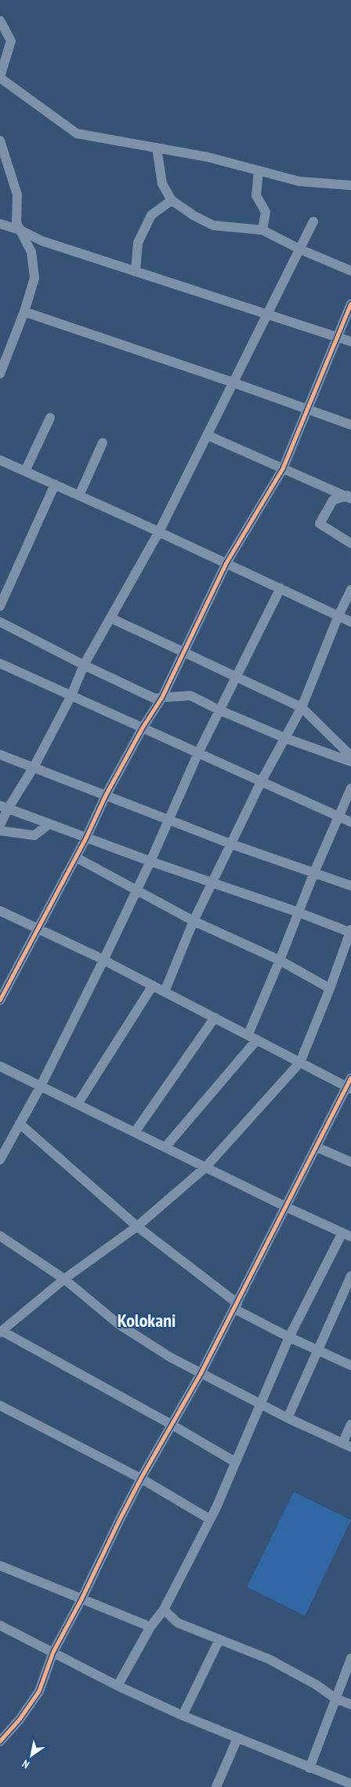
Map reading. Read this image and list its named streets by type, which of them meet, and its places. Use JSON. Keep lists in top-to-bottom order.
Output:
{
  "districts": ["Kolokani"],
  "north": "bottom left"
}
